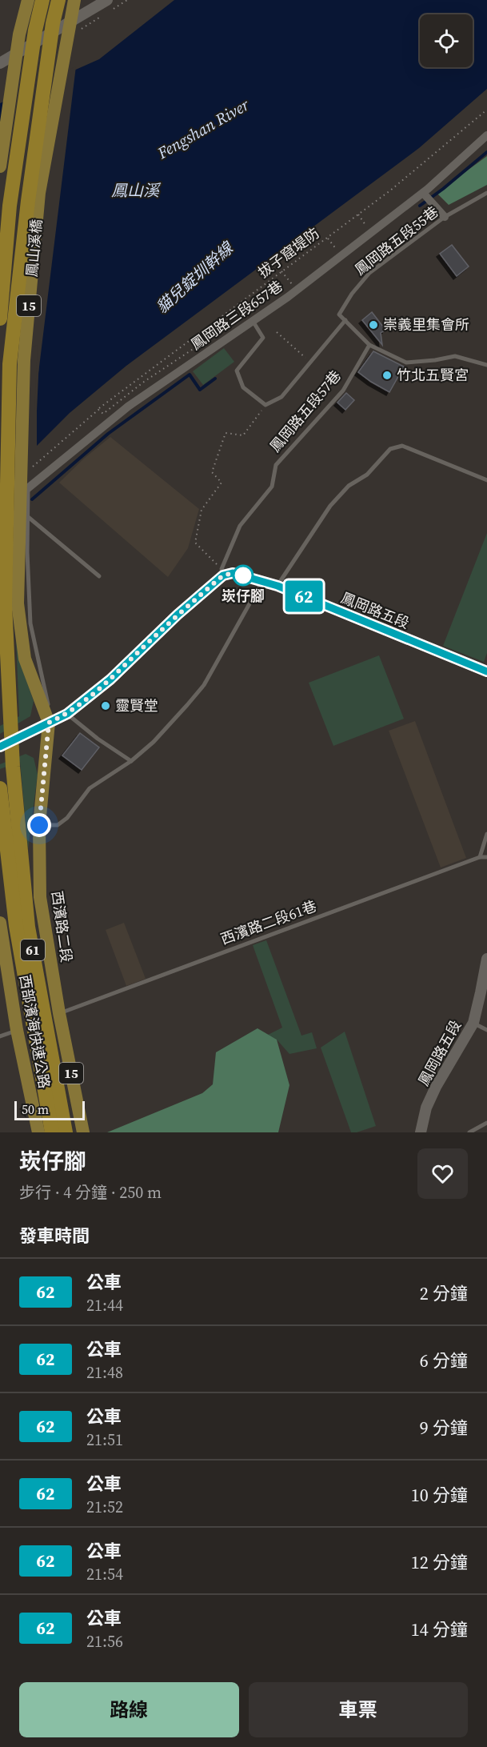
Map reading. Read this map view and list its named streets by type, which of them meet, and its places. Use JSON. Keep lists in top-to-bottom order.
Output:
{
  "streets": {
    "highway": ["鳳山溪橋", "61", "西部濱海快速公路"],
    "main road": ["15", "西濱路二段"],
    "street": ["鳳岡路三段657巷", "鳳岡路五段"],
    "lane": ["鳳岡路五段55巷", "鳳岡路五段57巷", "西濱路二段61巷"],
    "path": ["拔子窟堤防"]
  },
  "crossings": [
    ["鳳山溪橋", "鳳岡路三段657巷"],
    ["鳳山溪橋", "西濱路二段"],
    ["鳳山溪橋", "西部濱海快速公路"],
    ["鳳岡路三段657巷", "西濱路二段"],
    ["鳳岡路五段57巷", "鳳岡路五段"],
    ["西濱路二段61巷", "西濱路二段"],
    ["西濱路二段", "西部濱海快速公路"]
  ],
  "water": ["Fengshan River", "鳳山溪", "貓兒錠圳幹線"],
  "places": [
    "崇義里集會所",
    "竹北五賢宮",
    "崁仔腳",
    "靈賢堂"
  ],
  "lines": ["bus line 62"],
  "scale_bar": "50 m",
  "page": {
    "on_map": "62",
    "scale": "50 m",
    "heading": [
      ["崁仔腳", "步行 · 4 分鐘 · 250 m"],
      "發車時間"
    ],
    "list": [
      {
        "mark": "62",
        "name": "公車",
        "note": "21:44",
        "value": "2 分鐘"
      },
      {
        "mark": "62",
        "name": "公車",
        "note": "21:48",
        "value": "6 分鐘"
      },
      {
        "mark": "62",
        "name": "公車",
        "note": "21:51",
        "value": "9 分鐘"
      },
      {
        "mark": "62",
        "name": "公車",
        "note": "21:52",
        "value": "10 分鐘"
      },
      {
        "mark": "62",
        "name": "公車",
        "note": "21:54",
        "value": "12 分鐘"
      },
      {
        "mark": "62",
        "name": "公車",
        "note": "21:56",
        "value": "14 分鐘"
      }
    ],
    "buttons": ["路線", "車票"]
  }
}
